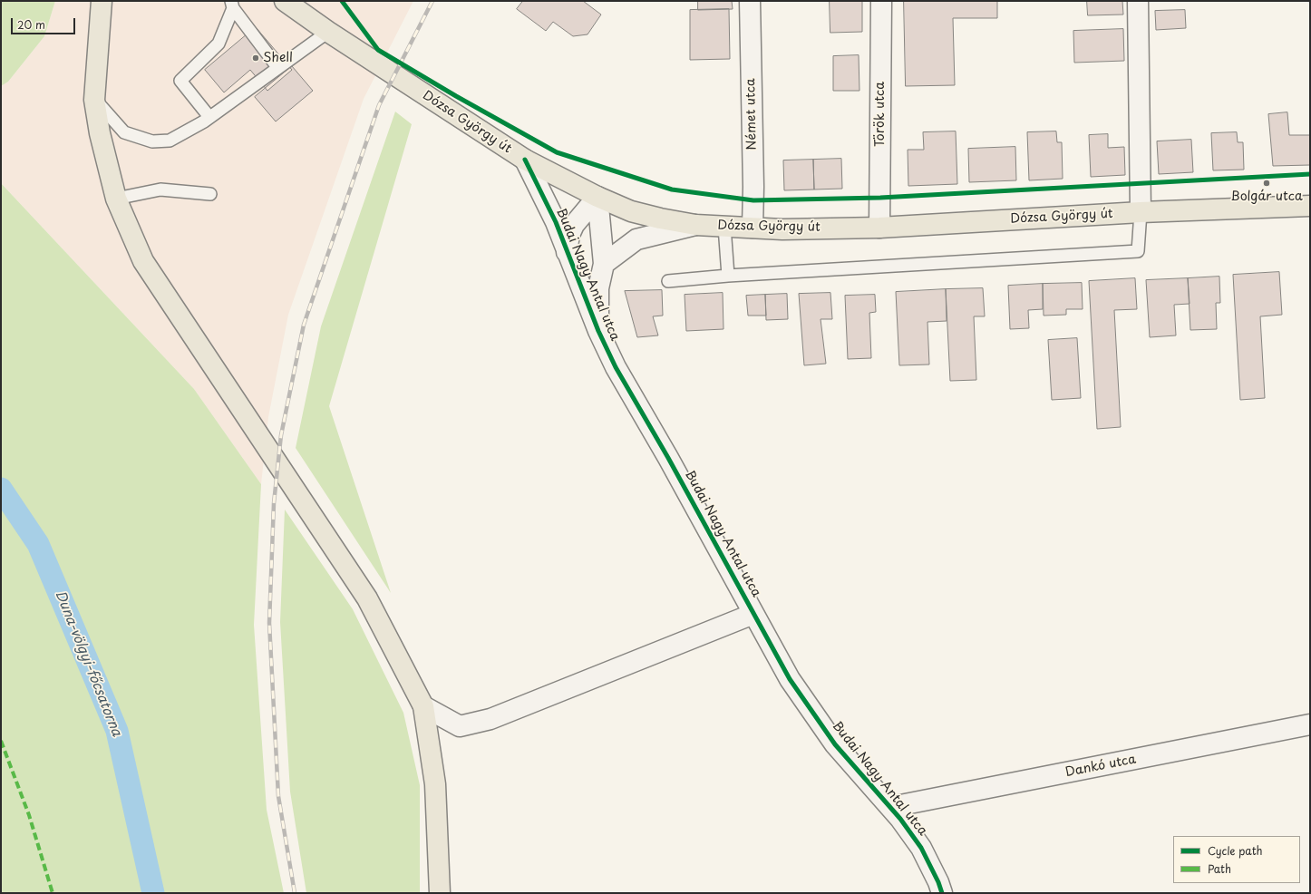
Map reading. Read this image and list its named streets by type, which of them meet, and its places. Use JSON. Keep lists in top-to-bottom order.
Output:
{
  "streets": {
    "main road": ["Dózsa György út"],
    "street": [
      "Német utca",
      "Török utca",
      "Budai Nagy Antal utca",
      "Dankó utca"
    ]
  },
  "crossings": [
    ["Német utca", "Dózsa György út"],
    ["Török utca", "Dózsa György út"],
    ["Dózsa György út", "Budai Nagy Antal utca"],
    ["Budai Nagy Antal utca", "Dankó utca"]
  ],
  "water": ["Duna-völgyi-főcsatorna"],
  "places": ["Shell", "Bolgár utca"],
  "legend": ["Cycle path", "Path"],
  "scale_bar": "20 m"
}
